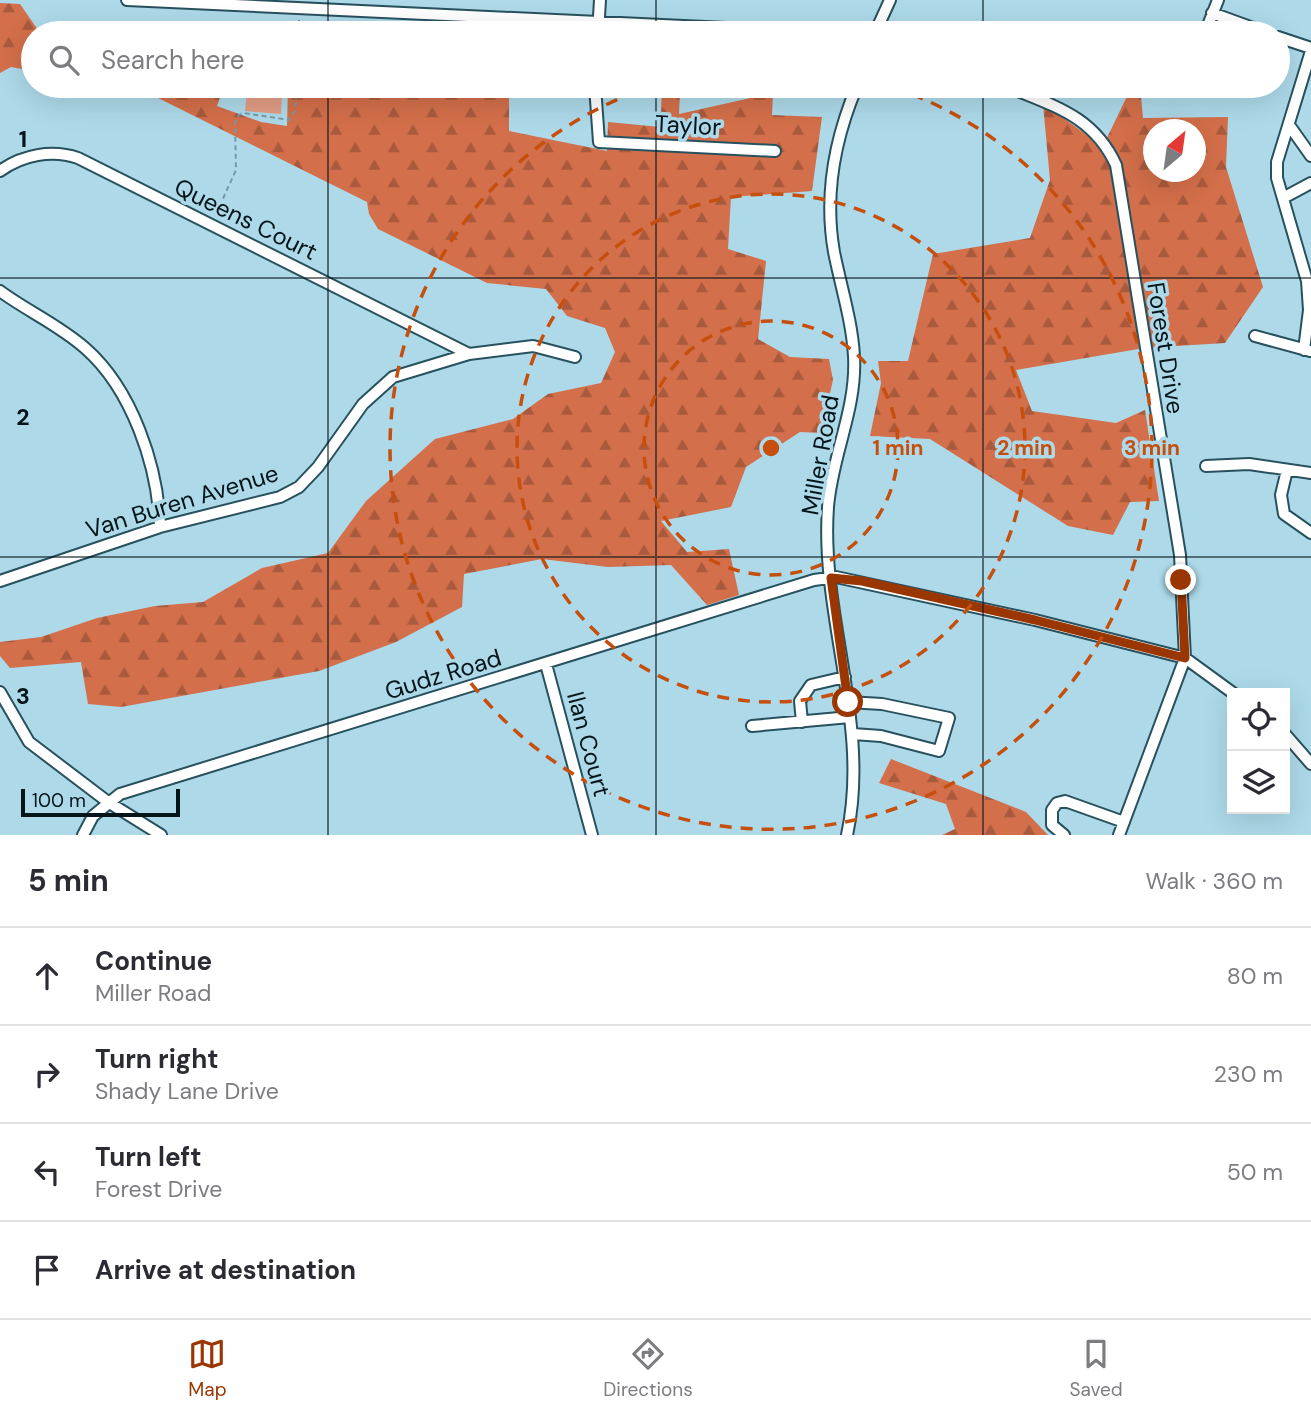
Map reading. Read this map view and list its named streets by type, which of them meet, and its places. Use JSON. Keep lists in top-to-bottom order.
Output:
{
  "streets": {
    "street": [
      "Taylor",
      "Queens Court",
      "Forest Drive",
      "Miller Road",
      "Van Buren Avenue",
      "Gudz Road",
      "Ilan Court"
    ]
  },
  "crossings": [
    ["Queens Court", "Van Buren Avenue"],
    ["Miller Road", "Gudz Road"],
    ["Gudz Road", "Ilan Court"]
  ],
  "scale_bar": "100 m",
  "north": "top right",
  "page": {
    "search": "Search here",
    "scale": "100 m",
    "heading": ["5 min", "Walk · 360 m"],
    "list": [
      ["Continue", "Miller Road", "80 m"],
      ["Turn right", "Shady Lane Drive", "230 m"],
      ["Turn left", "Forest Drive", "50 m"],
      "Arrive at destination"
    ],
    "nav": ["Map", "Directions", "Saved"]
  },
  "grid": {
    "rows": ["1", "2", "3"]
  },
  "rings": ["1 min", "2 min", "3 min"]
}
